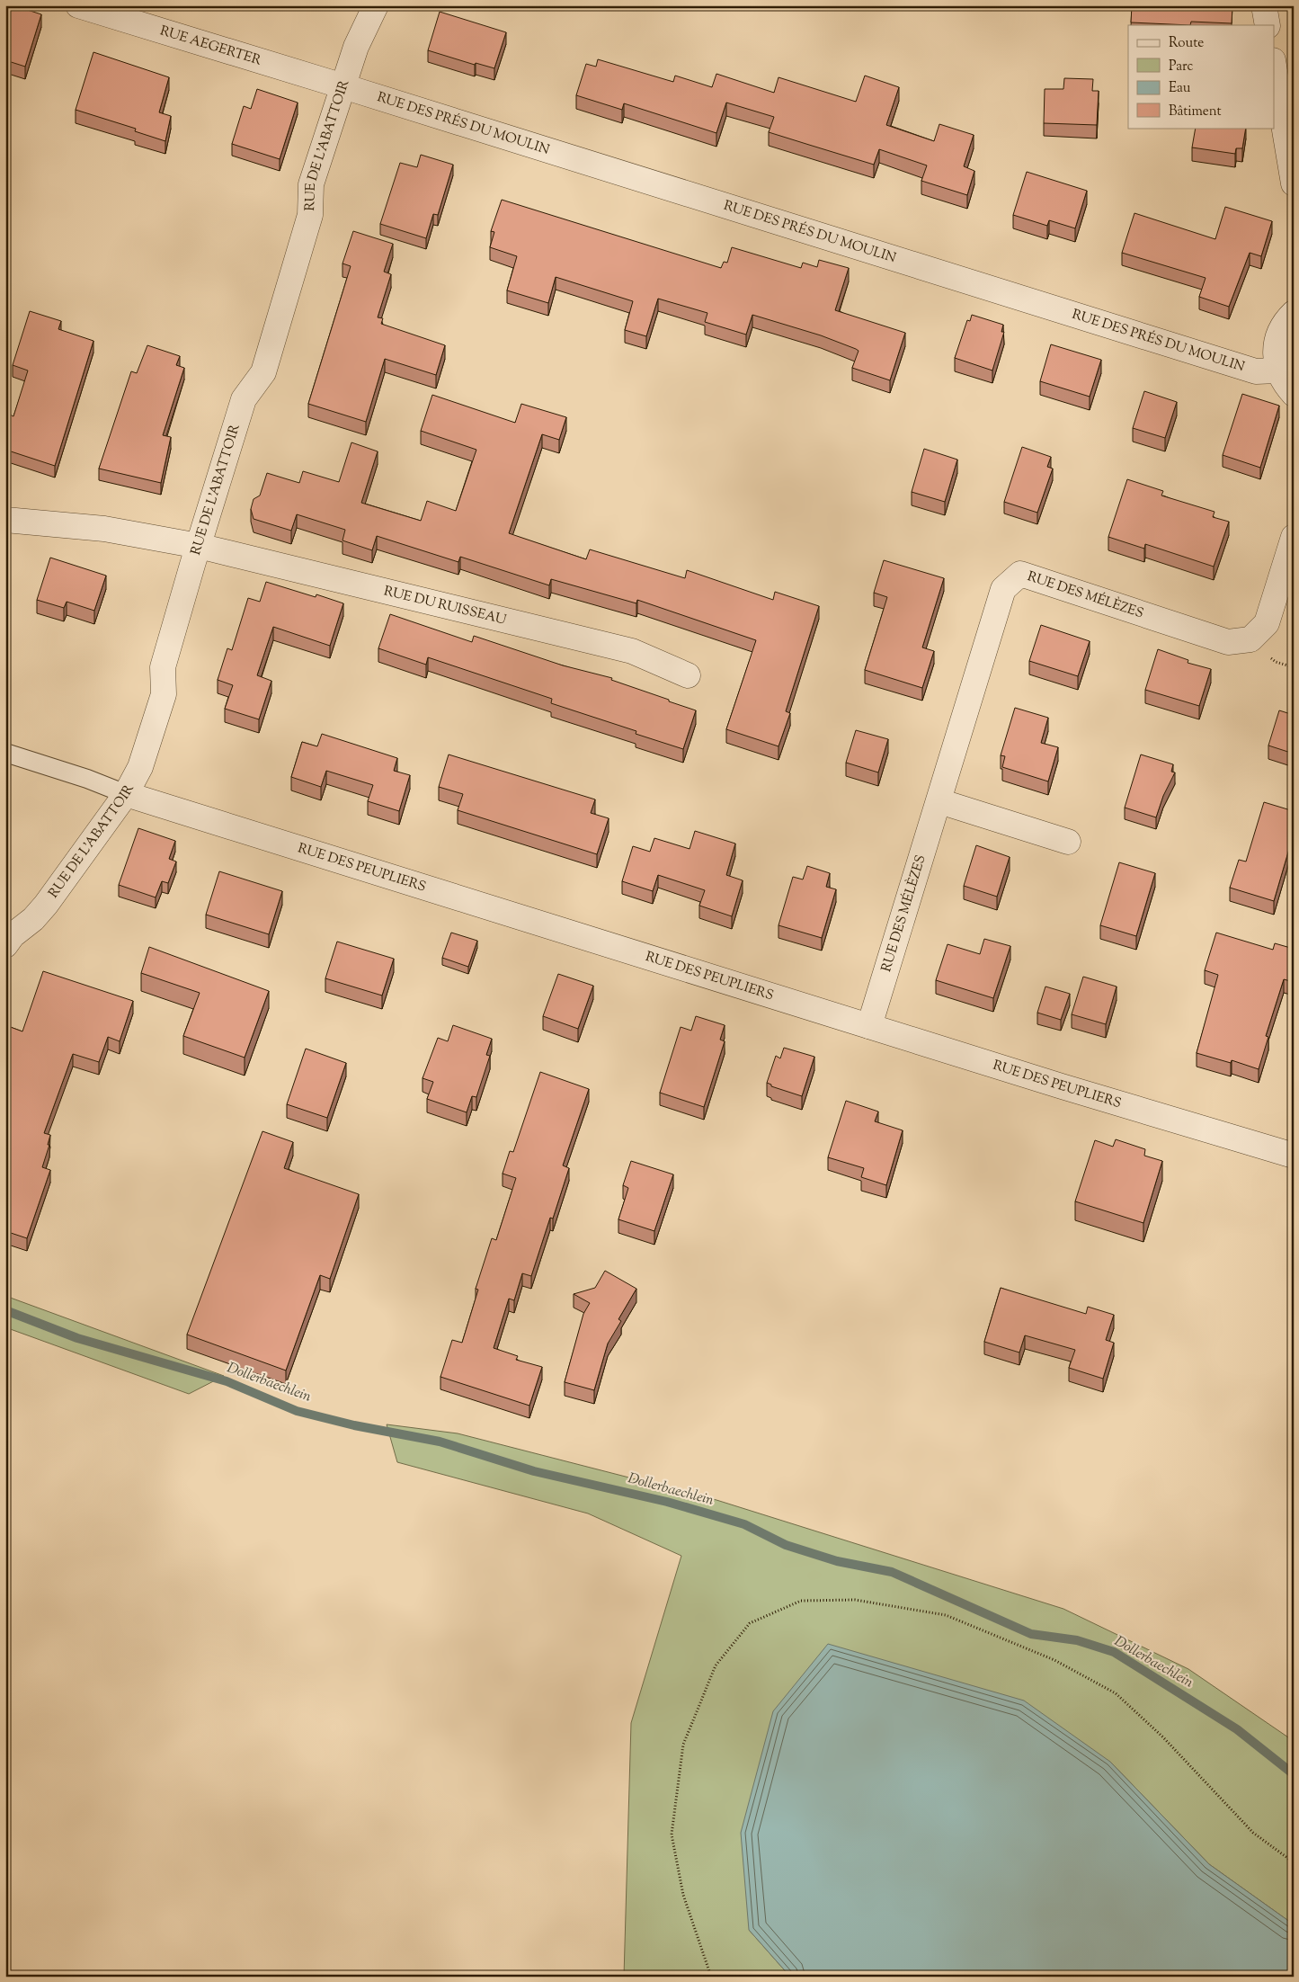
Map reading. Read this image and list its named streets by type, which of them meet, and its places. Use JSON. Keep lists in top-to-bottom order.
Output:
{
  "streets": {
    "street": [
      "RUE AEGERTER",
      "RUE DES PRÉS DU MOULIN",
      "RUE DE L'ABATTOIR",
      "RUE DES MÉLÈZES",
      "RUE DU RUISSEAU",
      "RUE DES PEUPLIERS"
    ]
  },
  "crossings": [
    ["RUE AEGERTER", "RUE DES PRÉS DU MOULIN"],
    ["RUE AEGERTER", "RUE DE L'ABATTOIR"],
    ["RUE DES PRÉS DU MOULIN", "RUE DE L'ABATTOIR"],
    ["RUE DE L'ABATTOIR", "RUE DU RUISSEAU"],
    ["RUE DE L'ABATTOIR", "RUE DES PEUPLIERS"],
    ["RUE DES MÉLÈZES", "RUE DES PEUPLIERS"]
  ],
  "water": ["Dollerbaechlein"],
  "legend": [
    "Route",
    "Parc",
    "Eau",
    "Bâtiment"
  ]
}
